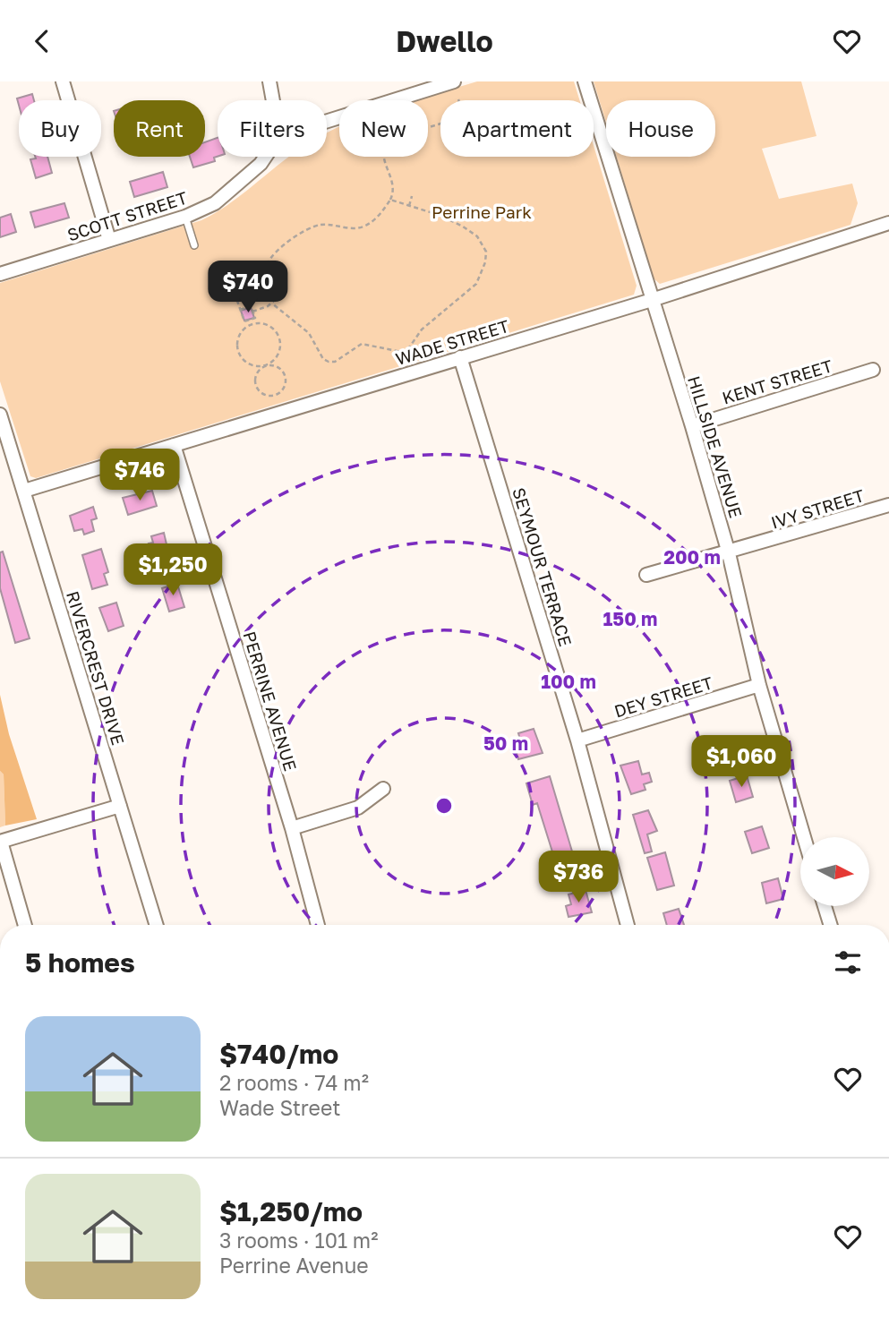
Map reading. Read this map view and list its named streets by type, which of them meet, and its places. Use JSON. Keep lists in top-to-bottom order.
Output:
{
  "streets": {
    "street": [
      "SCOTT STREET",
      "WADE STREET",
      "KENT STREET",
      "HILLSIDE AVENUE",
      "IVY STREET",
      "SEYMOUR TERRACE",
      "RIVERCREST DRIVE",
      "DEY STREET",
      "PERRINE AVENUE"
    ]
  },
  "crossings": [
    ["WADE STREET", "HILLSIDE AVENUE"],
    ["WADE STREET", "SEYMOUR TERRACE"],
    ["WADE STREET", "RIVERCREST DRIVE"],
    ["WADE STREET", "PERRINE AVENUE"],
    ["KENT STREET", "HILLSIDE AVENUE"],
    ["HILLSIDE AVENUE", "IVY STREET"],
    ["HILLSIDE AVENUE", "DEY STREET"],
    ["SEYMOUR TERRACE", "DEY STREET"]
  ],
  "parks": ["Perrine Park"],
  "north": "right",
  "page": {
    "header": "Dwello",
    "chip": [
      "Buy",
      "Rent",
      "Filters",
      "New",
      "Apartment",
      "House"
    ],
    "price": [
      "$740",
      "$746",
      "$1,250",
      "$1,060",
      "$736"
    ],
    "heading": "5 homes",
    "list": [
      {
        "name": "$740/mo",
        "note": "2 rooms · 74 m² · Wade Street"
      },
      {
        "name": "$1,250/mo",
        "note": "3 rooms · 101 m² · Perrine Avenue"
      }
    ]
  },
  "rings": [
    "200 m",
    "150 m",
    "100 m",
    "50 m"
  ]
}
